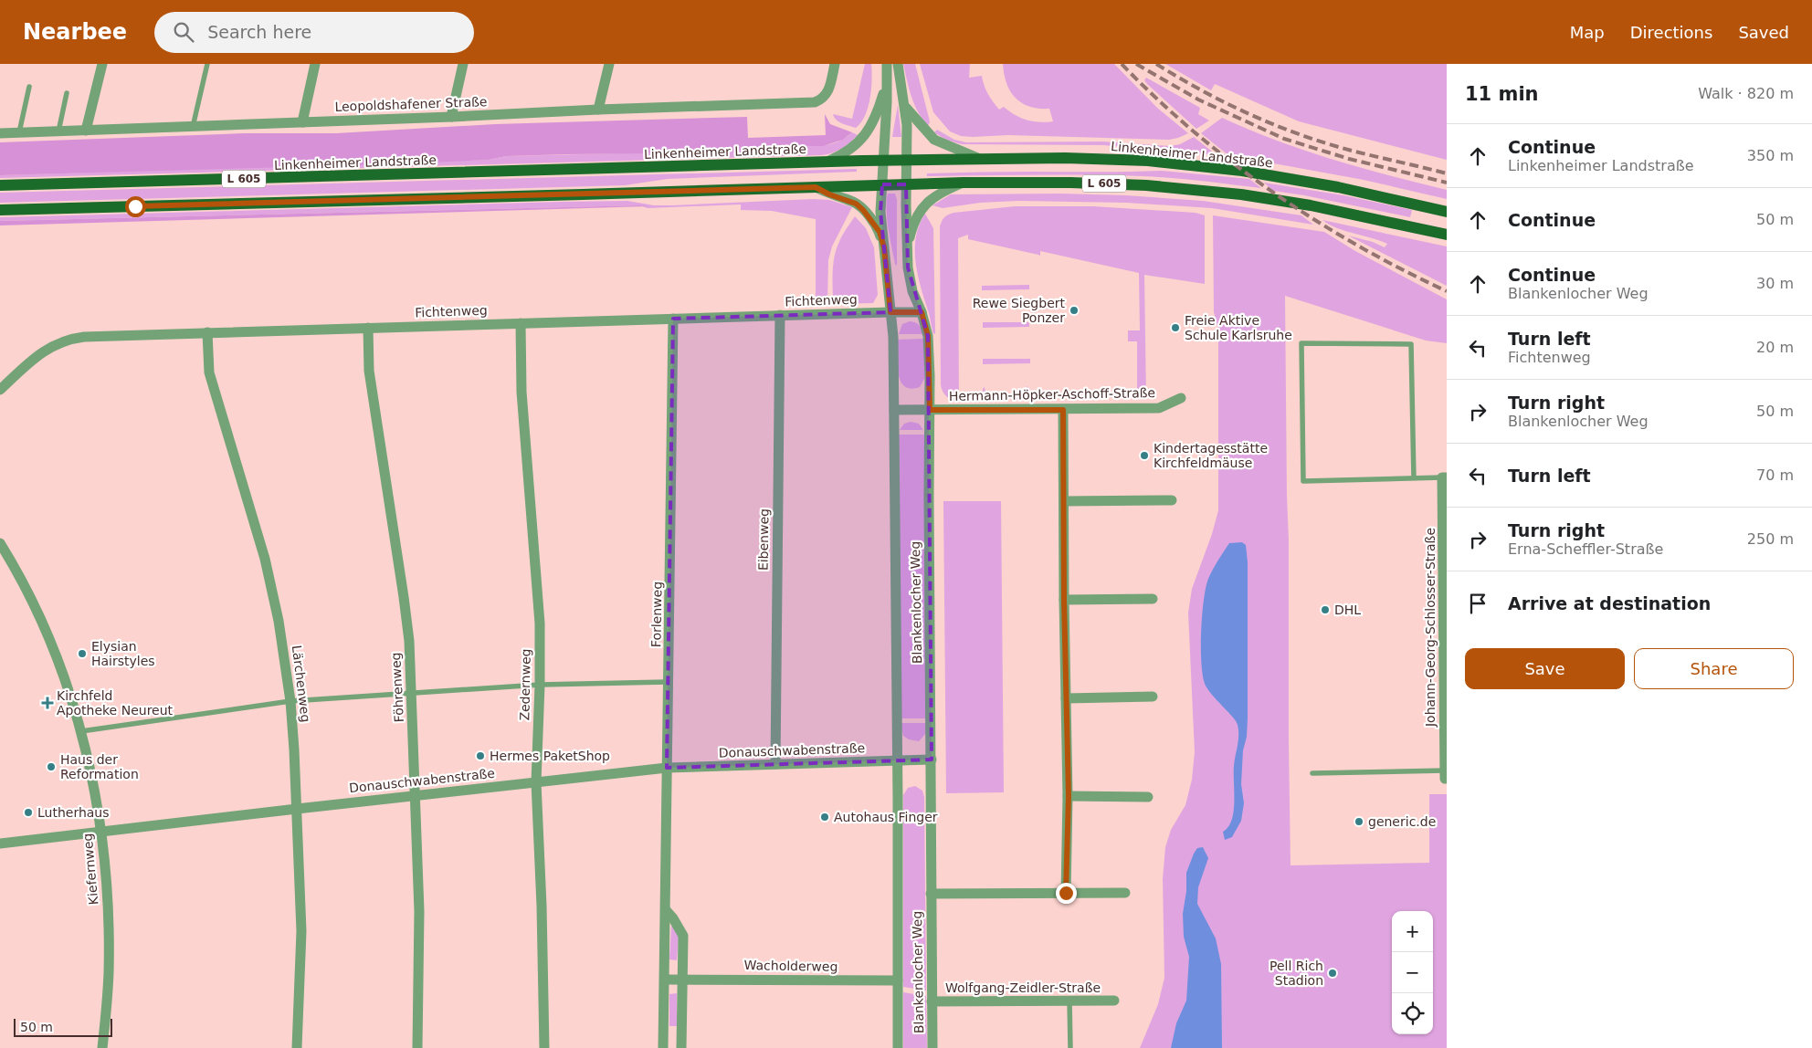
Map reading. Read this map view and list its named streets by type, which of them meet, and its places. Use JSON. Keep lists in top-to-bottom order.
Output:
{
  "streets": {
    "main road": ["Linkenheimer Landstraße", "L 605"],
    "street": [
      "Leopoldshafener Straße",
      "Fichtenweg",
      "Hermann-Höpker-Aschoff-Straße",
      "Eibenweg",
      "Blankenlocher Weg",
      "Forlenweg",
      "Johann-Georg-Schlosser-Straße",
      "Lärchenweg",
      "Zedernweg",
      "Föhrenweg",
      "Donauschwabenstraße",
      "Kiefernweg",
      "Wacholderweg",
      "Wolfgang-Zeidler-Straße"
    ]
  },
  "crossings": [
    ["Linkenheimer Landstraße", "Blankenlocher Weg"],
    ["L 605", "Blankenlocher Weg"],
    ["Fichtenweg", "Eibenweg"],
    ["Fichtenweg", "Blankenlocher Weg"],
    ["Fichtenweg", "Forlenweg"],
    ["Fichtenweg", "Lärchenweg"],
    ["Fichtenweg", "Zedernweg"],
    ["Fichtenweg", "Föhrenweg"],
    ["Hermann-Höpker-Aschoff-Straße", "Blankenlocher Weg"],
    ["Eibenweg", "Donauschwabenstraße"],
    ["Blankenlocher Weg", "Donauschwabenstraße"],
    ["Blankenlocher Weg", "Wacholderweg"],
    ["Blankenlocher Weg", "Wolfgang-Zeidler-Straße"],
    ["Forlenweg", "Donauschwabenstraße"],
    ["Lärchenweg", "Donauschwabenstraße"],
    ["Zedernweg", "Donauschwabenstraße"],
    ["Föhrenweg", "Donauschwabenstraße"],
    ["Donauschwabenstraße", "Kiefernweg"]
  ],
  "places": {
    "other": [
      "Rewe Siegbert Ponzer",
      "Freie Aktive Schule Karlsruhe",
      "Kindertagesstätte Kirchfeldmäuse",
      "DHL",
      "Elysian Hairstyles",
      "Hermes PaketShop",
      "Haus der Reformation",
      "Lutherhaus",
      "Autohaus Finger",
      "generic.de",
      "Pell Rich Stadion"
    ],
    "health": ["Kirchfeld Apotheke Neureut"]
  },
  "scale_bar": "50 m",
  "page": {
    "header": "Nearbee",
    "search": "Search here",
    "nav": ["Map", "Directions", "Saved"],
    "heading": ["11 min", "Walk · 820 m"],
    "list": [
      ["Continue", "Linkenheimer Landstraße", "350 m"],
      ["Continue", "50 m"],
      ["Continue", "Blankenlocher Weg", "30 m"],
      ["Turn left", "Fichtenweg", "20 m"],
      ["Turn right", "Blankenlocher Weg", "50 m"],
      ["Turn left", "70 m"],
      ["Turn right", "Erna-Scheffler-Straße", "250 m"],
      "Arrive at destination"
    ],
    "buttons": ["Save", "Share"],
    "map_buttons": ["+", "−"],
    "scale": "50 m"
  }
}
